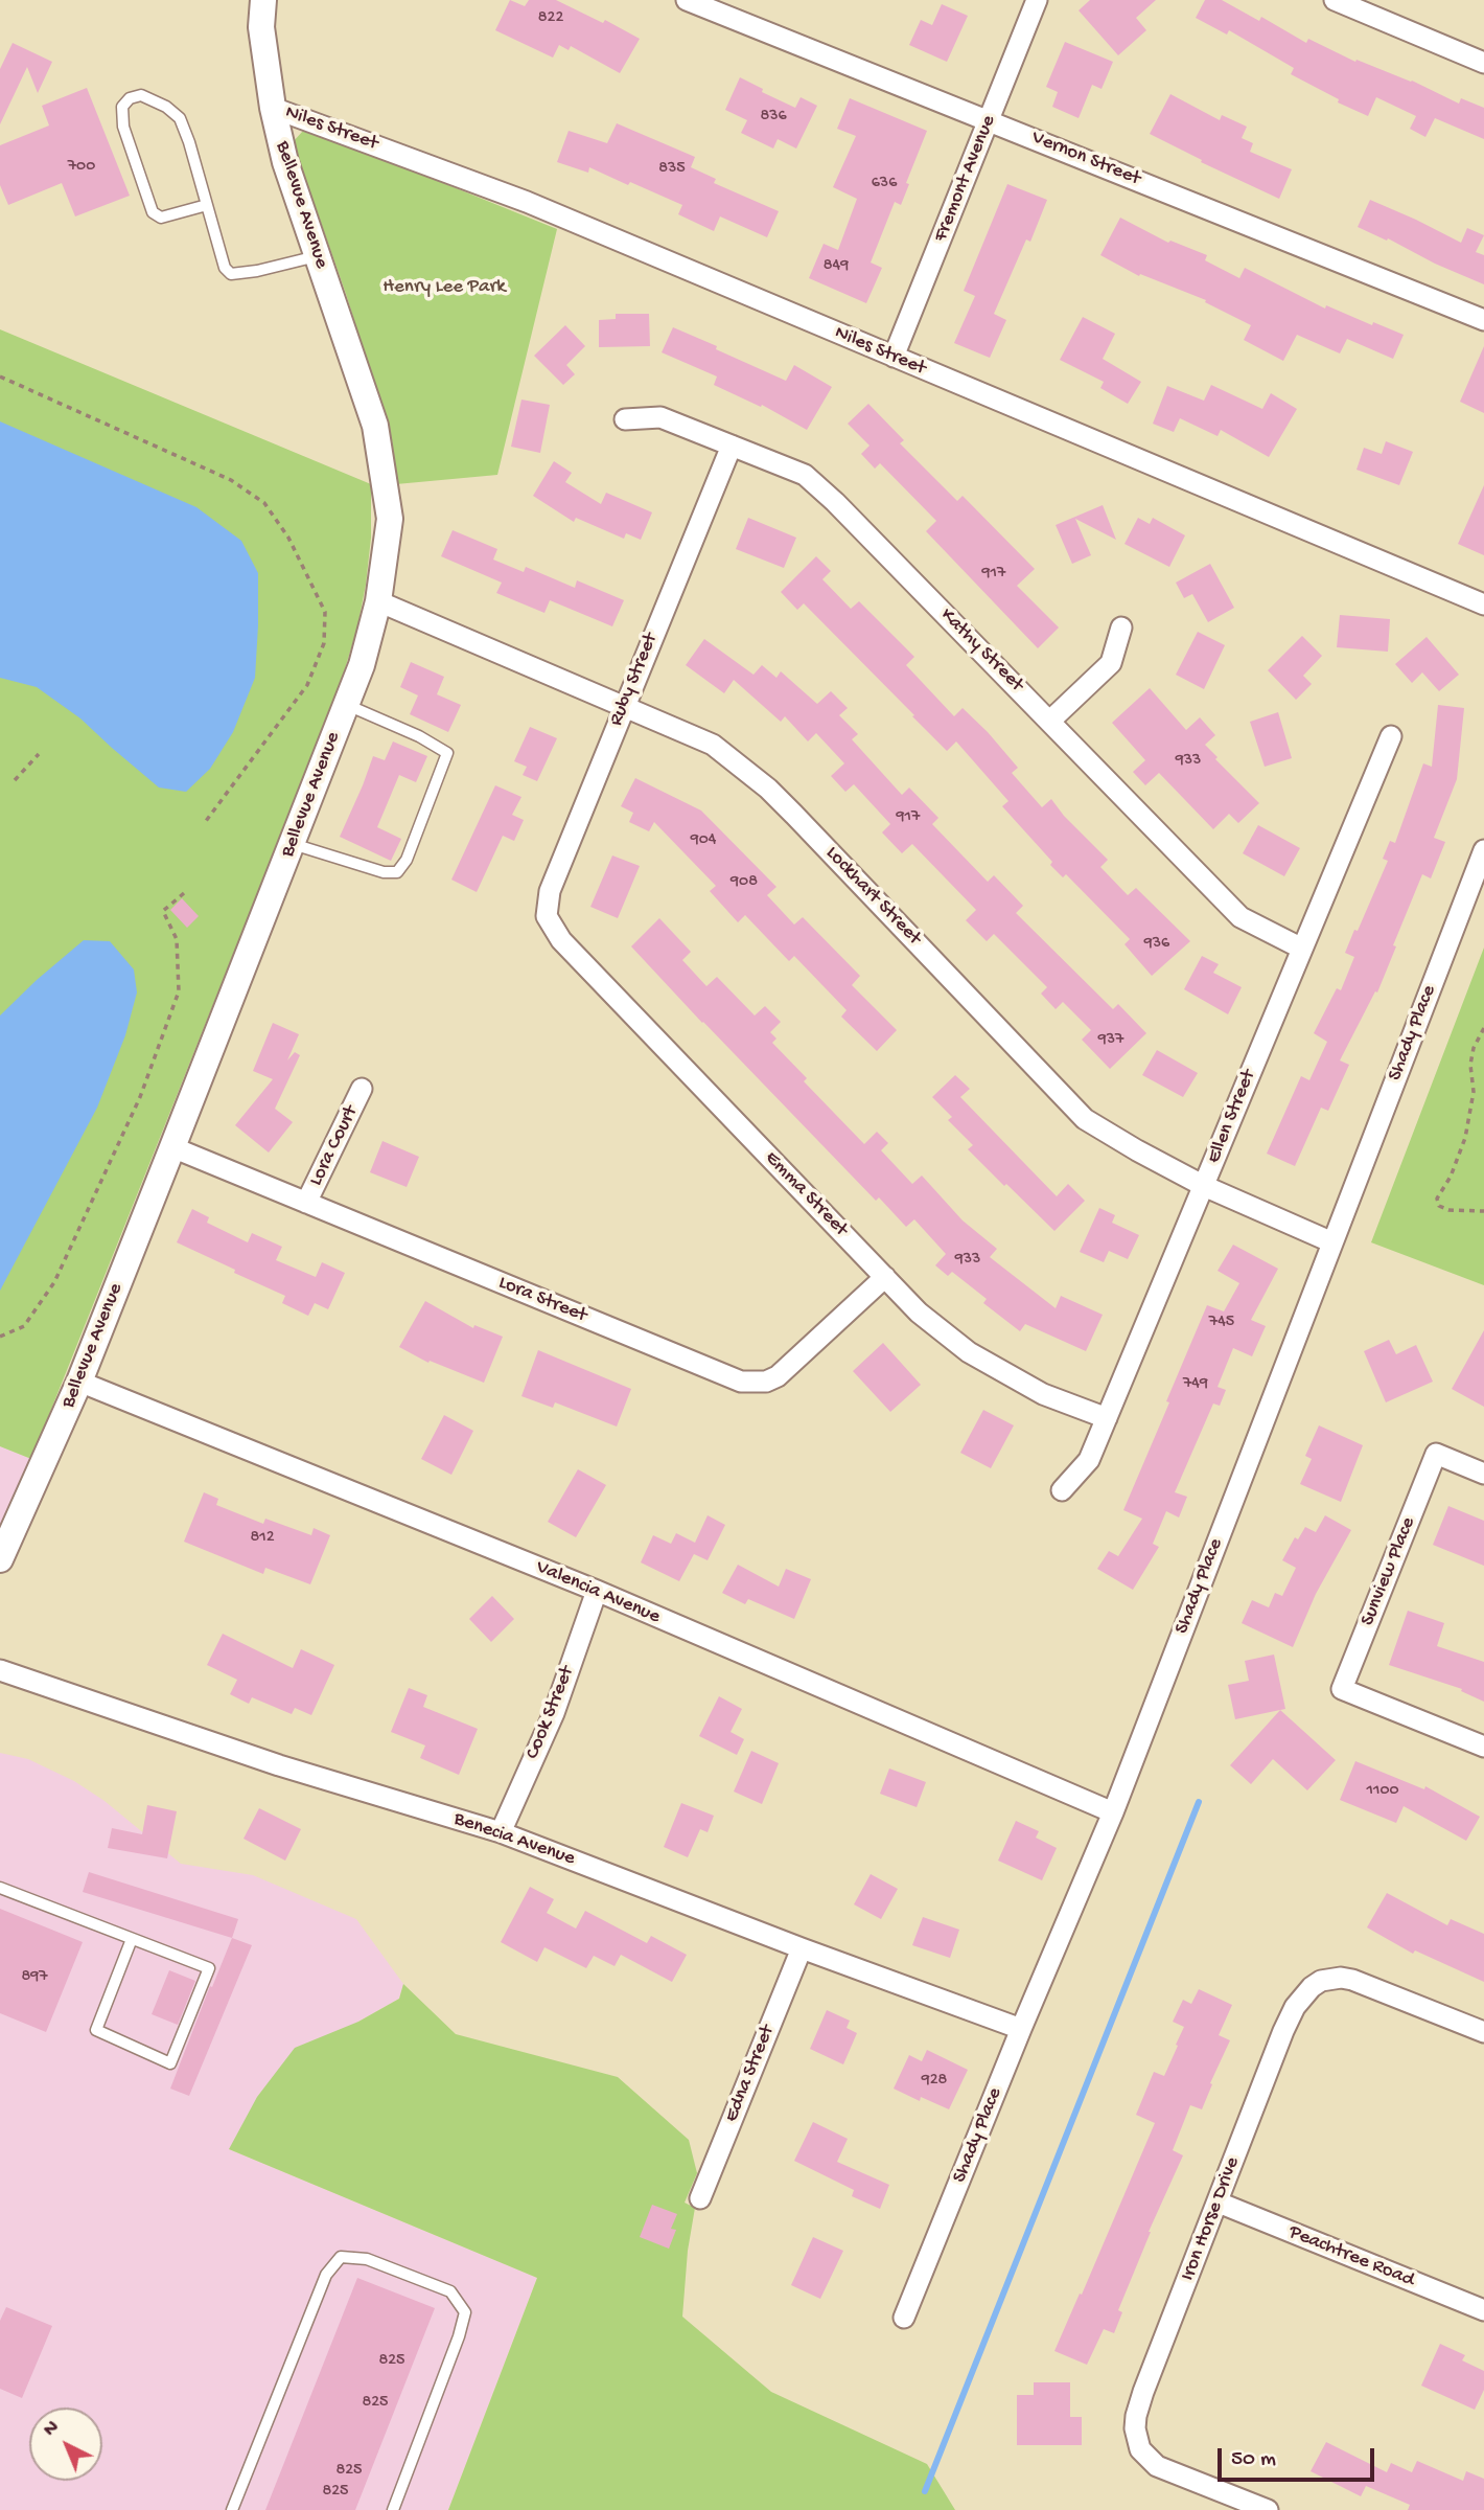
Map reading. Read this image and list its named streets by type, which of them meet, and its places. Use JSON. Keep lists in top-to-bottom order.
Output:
{
  "streets": {
    "street": [
      "Niles Street",
      "Vernon Street",
      "Fremont Avenue",
      "Bellevue Avenue",
      "Kathy Street",
      "Ruby Street",
      "Lockhart Street",
      "Shady Place",
      "Ellen Street",
      "Lora Court",
      "Emma Street",
      "Lora Street",
      "Sunview Place",
      "Valencia Avenue",
      "Cook Street",
      "Benecia Avenue",
      "Edna Street",
      "Iron Horse Drive",
      "Peachtree Road"
    ]
  },
  "crossings": [
    ["Niles Street", "Fremont Avenue"],
    ["Niles Street", "Bellevue Avenue"],
    ["Vernon Street", "Fremont Avenue"],
    ["Bellevue Avenue", "Lockhart Street"],
    ["Bellevue Avenue", "Lora Street"],
    ["Bellevue Avenue", "Valencia Avenue"],
    ["Kathy Street", "Ruby Street"],
    ["Kathy Street", "Ellen Street"],
    ["Ruby Street", "Lockhart Street"],
    ["Ruby Street", "Emma Street"],
    ["Lockhart Street", "Shady Place"],
    ["Lockhart Street", "Ellen Street"],
    ["Shady Place", "Valencia Avenue"],
    ["Shady Place", "Benecia Avenue"],
    ["Ellen Street", "Emma Street"],
    ["Lora Court", "Lora Street"],
    ["Emma Street", "Lora Street"],
    ["Valencia Avenue", "Cook Street"],
    ["Cook Street", "Benecia Avenue"],
    ["Benecia Avenue", "Edna Street"],
    ["Iron Horse Drive", "Peachtree Road"]
  ],
  "parks": ["Henry Lee Park"],
  "house_numbers": [
    "822",
    "836",
    "700",
    "835",
    "636",
    "849",
    "917",
    "933",
    "917",
    "904",
    "908",
    "936",
    "937",
    "933",
    "745",
    "749",
    "812",
    "1100",
    "897",
    "928",
    "825",
    "825",
    "825",
    "825"
  ],
  "scale_bar": "50 m",
  "north": "top left"
}
